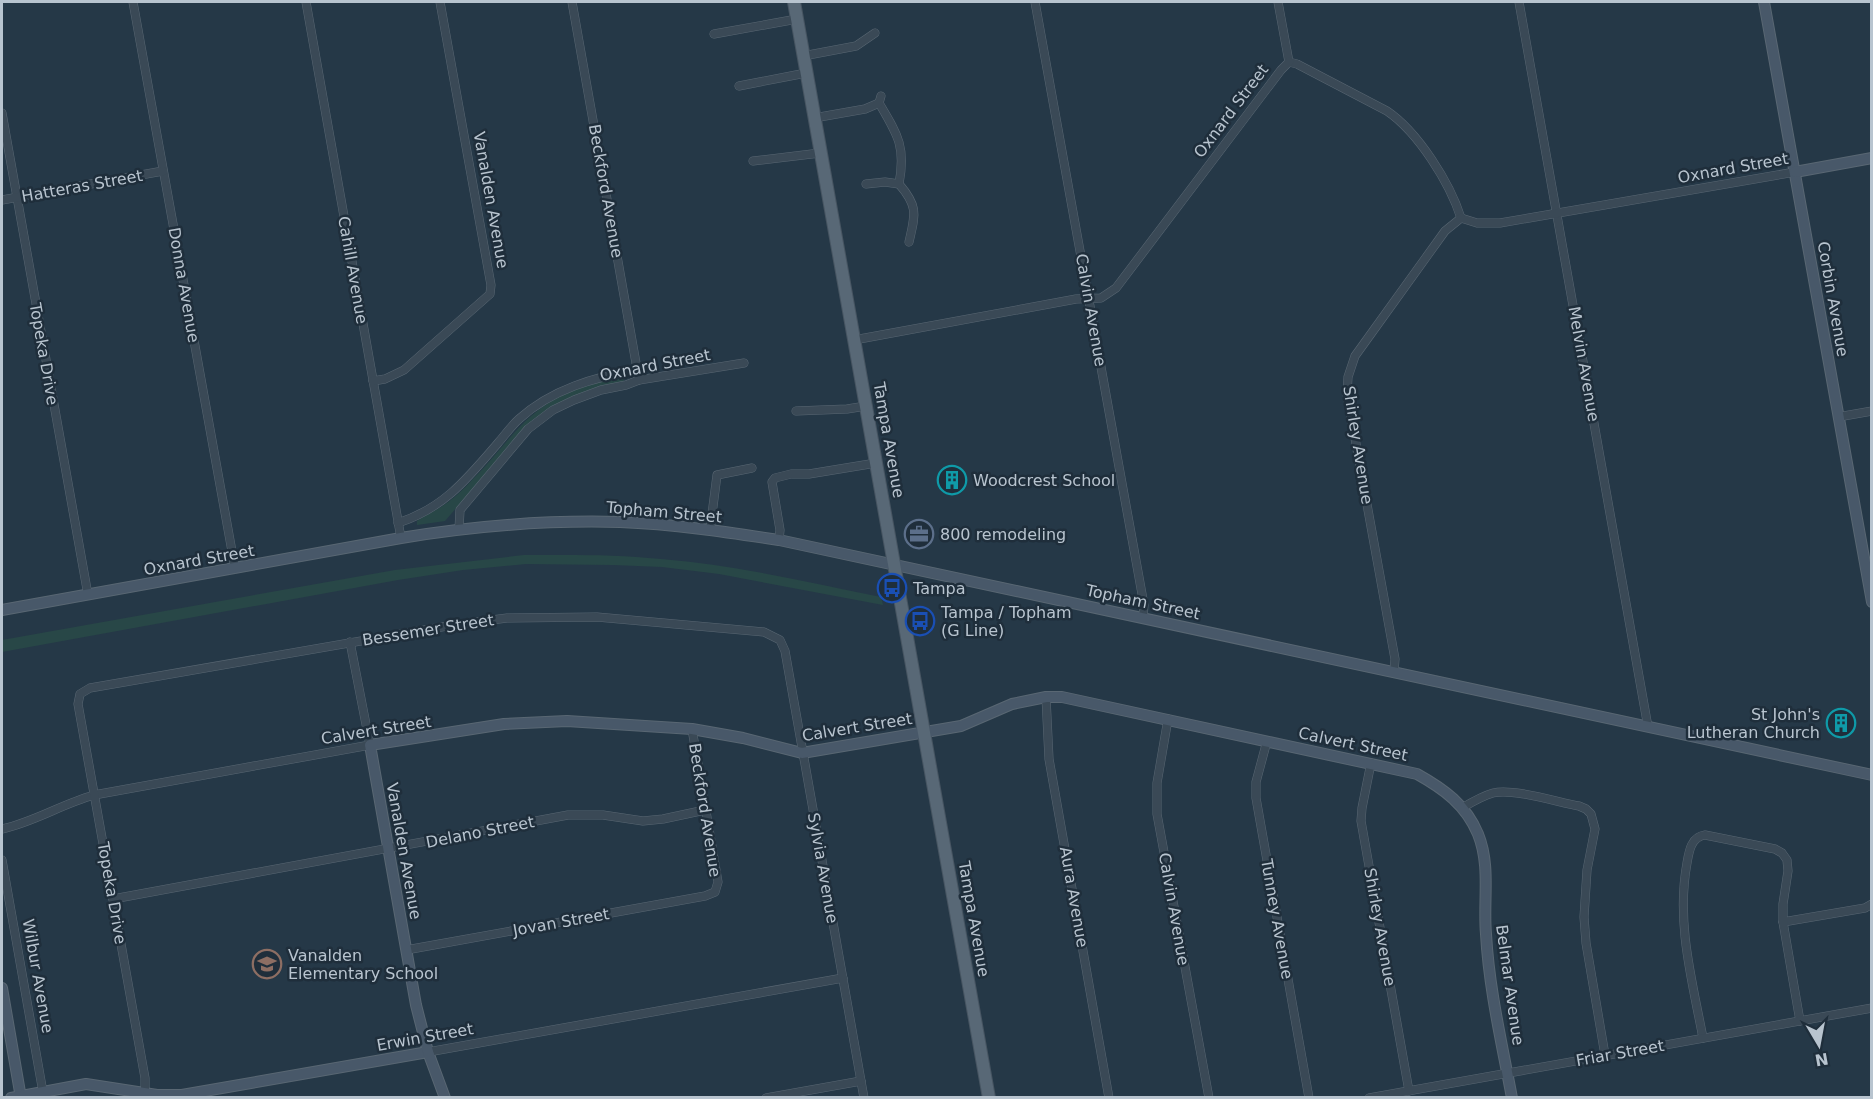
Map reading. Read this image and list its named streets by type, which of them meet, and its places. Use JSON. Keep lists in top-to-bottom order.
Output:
{
  "streets": {
    "main road": [
      "Oxnard Street",
      "Vanalden Avenue",
      "Corbin Avenue",
      "Tampa Avenue",
      "Topham Street",
      "Calvert Street",
      "Belmar Avenue",
      "Erwin Street"
    ],
    "street": [
      "Hatteras Street",
      "Beckford Avenue",
      "Cahill Avenue",
      "Donna Avenue",
      "Calvin Avenue",
      "Topeka Drive",
      "Melvin Avenue",
      "Shirley Avenue",
      "Bessemer Street",
      "Delano Street",
      "Sylvia Avenue",
      "Aura Avenue",
      "Tunney Avenue",
      "Jovan Street",
      "Wilbur Avenue",
      "Friar Street"
    ]
  },
  "crossings": [
    ["Oxnard Street", "Beckford Avenue"],
    ["Oxnard Street", "Cahill Avenue"],
    ["Oxnard Street", "Donna Avenue"],
    ["Oxnard Street", "Corbin Avenue"],
    ["Oxnard Street", "Calvin Avenue"],
    ["Oxnard Street", "Topeka Drive"],
    ["Oxnard Street", "Melvin Avenue"],
    ["Oxnard Street", "Tampa Avenue"],
    ["Oxnard Street", "Shirley Avenue"],
    ["Oxnard Street", "Topham Street"],
    ["Hatteras Street", "Donna Avenue"],
    ["Hatteras Street", "Topeka Drive"],
    ["Beckford Avenue", "Calvert Street"],
    ["Beckford Avenue", "Delano Street"],
    ["Beckford Avenue", "Jovan Street"],
    ["Vanalden Avenue", "Cahill Avenue"],
    ["Vanalden Avenue", "Bessemer Street"],
    ["Vanalden Avenue", "Calvert Street"],
    ["Vanalden Avenue", "Delano Street"],
    ["Vanalden Avenue", "Jovan Street"],
    ["Vanalden Avenue", "Erwin Street"],
    ["Cahill Avenue", "Topham Street"],
    ["Calvin Avenue", "Topham Street"],
    ["Calvin Avenue", "Calvert Street"],
    ["Topeka Drive", "Bessemer Street"],
    ["Topeka Drive", "Calvert Street"],
    ["Topeka Drive", "Delano Street"],
    ["Topeka Drive", "Erwin Street"],
    ["Melvin Avenue", "Topham Street"],
    ["Tampa Avenue", "Topham Street"],
    ["Tampa Avenue", "Calvert Street"],
    ["Shirley Avenue", "Topham Street"],
    ["Shirley Avenue", "Calvert Street"],
    ["Shirley Avenue", "Friar Street"],
    ["Bessemer Street", "Sylvia Avenue"],
    ["Calvert Street", "Sylvia Avenue"],
    ["Calvert Street", "Aura Avenue"],
    ["Calvert Street", "Tunney Avenue"],
    ["Calvert Street", "Belmar Avenue"],
    ["Sylvia Avenue", "Erwin Street"],
    ["Wilbur Avenue", "Erwin Street"],
    ["Belmar Avenue", "Friar Street"]
  ],
  "places": {
    "building": ["Woodcrest School", "St John's Lutheran Church"],
    "office": ["800 remodeling"],
    "bus stop": ["Tampa", "Tampa / Topham (G Line)"],
    "school or university": ["Vanalden Elementary School"]
  },
  "north": "bottom"
}
